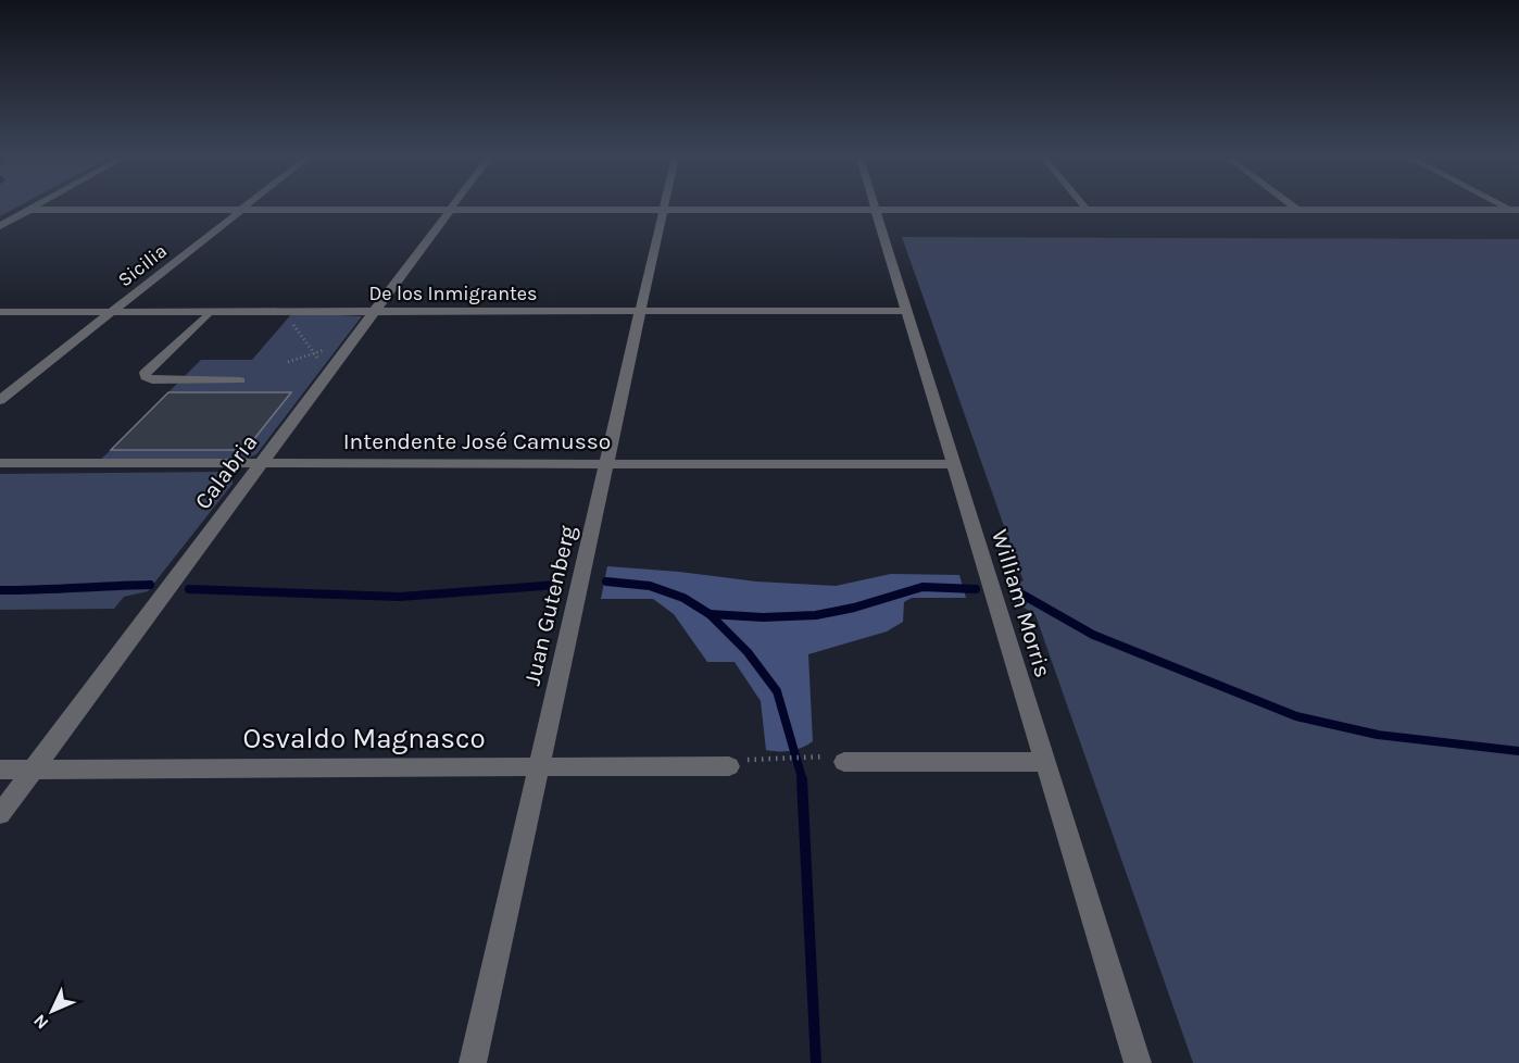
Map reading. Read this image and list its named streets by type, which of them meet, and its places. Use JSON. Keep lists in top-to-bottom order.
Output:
{
  "streets": {
    "street": [
      "Sicilia",
      "De los Inmigrantes",
      "Intendente José Camusso",
      "Calabria",
      "William Morris",
      "Juan Gutenberg",
      "Osvaldo Magnasco"
    ]
  },
  "crossings": [
    ["Sicilia", "De los Inmigrantes"],
    ["De los Inmigrantes", "Calabria"],
    ["De los Inmigrantes", "William Morris"],
    ["De los Inmigrantes", "Juan Gutenberg"],
    ["Intendente José Camusso", "Calabria"],
    ["Intendente José Camusso", "William Morris"],
    ["Intendente José Camusso", "Juan Gutenberg"],
    ["Calabria", "Osvaldo Magnasco"],
    ["Juan Gutenberg", "Osvaldo Magnasco"]
  ],
  "north": "bottom left"
}
